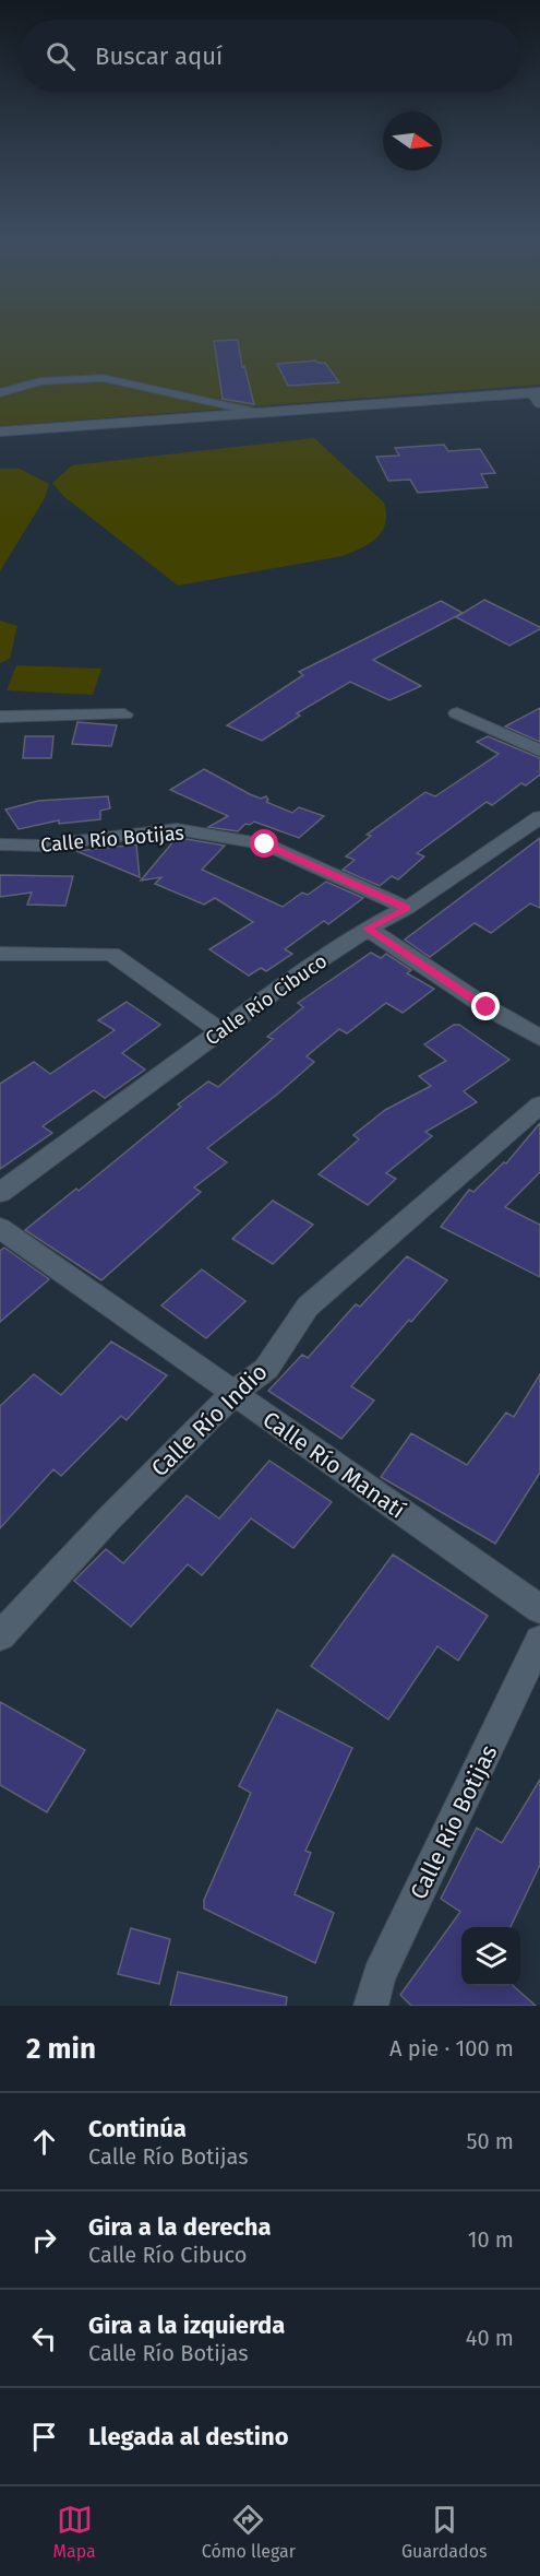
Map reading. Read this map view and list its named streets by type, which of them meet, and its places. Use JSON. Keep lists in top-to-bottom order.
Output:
{
  "streets": {
    "street": [
      "Calle Río Botijas",
      "Calle Río Cibuco",
      "Calle Río Indio",
      "Calle Río Manatí"
    ]
  },
  "crossings": [
    ["Calle Río Botijas", "Calle Río Cibuco"],
    ["Calle Río Indio", "Calle Río Manatí"]
  ],
  "north": "right",
  "page": {
    "search": "Buscar aquí",
    "heading": ["2 min", "A pie · 100 m"],
    "list": [
      ["Continúa", "Calle Río Botijas", "50 m"],
      ["Gira a la derecha", "Calle Río Cibuco", "10 m"],
      ["Gira a la izquierda", "Calle Río Botijas", "40 m"],
      "Llegada al destino"
    ],
    "nav": ["Mapa", "Cómo llegar", "Guardados"]
  }
}
